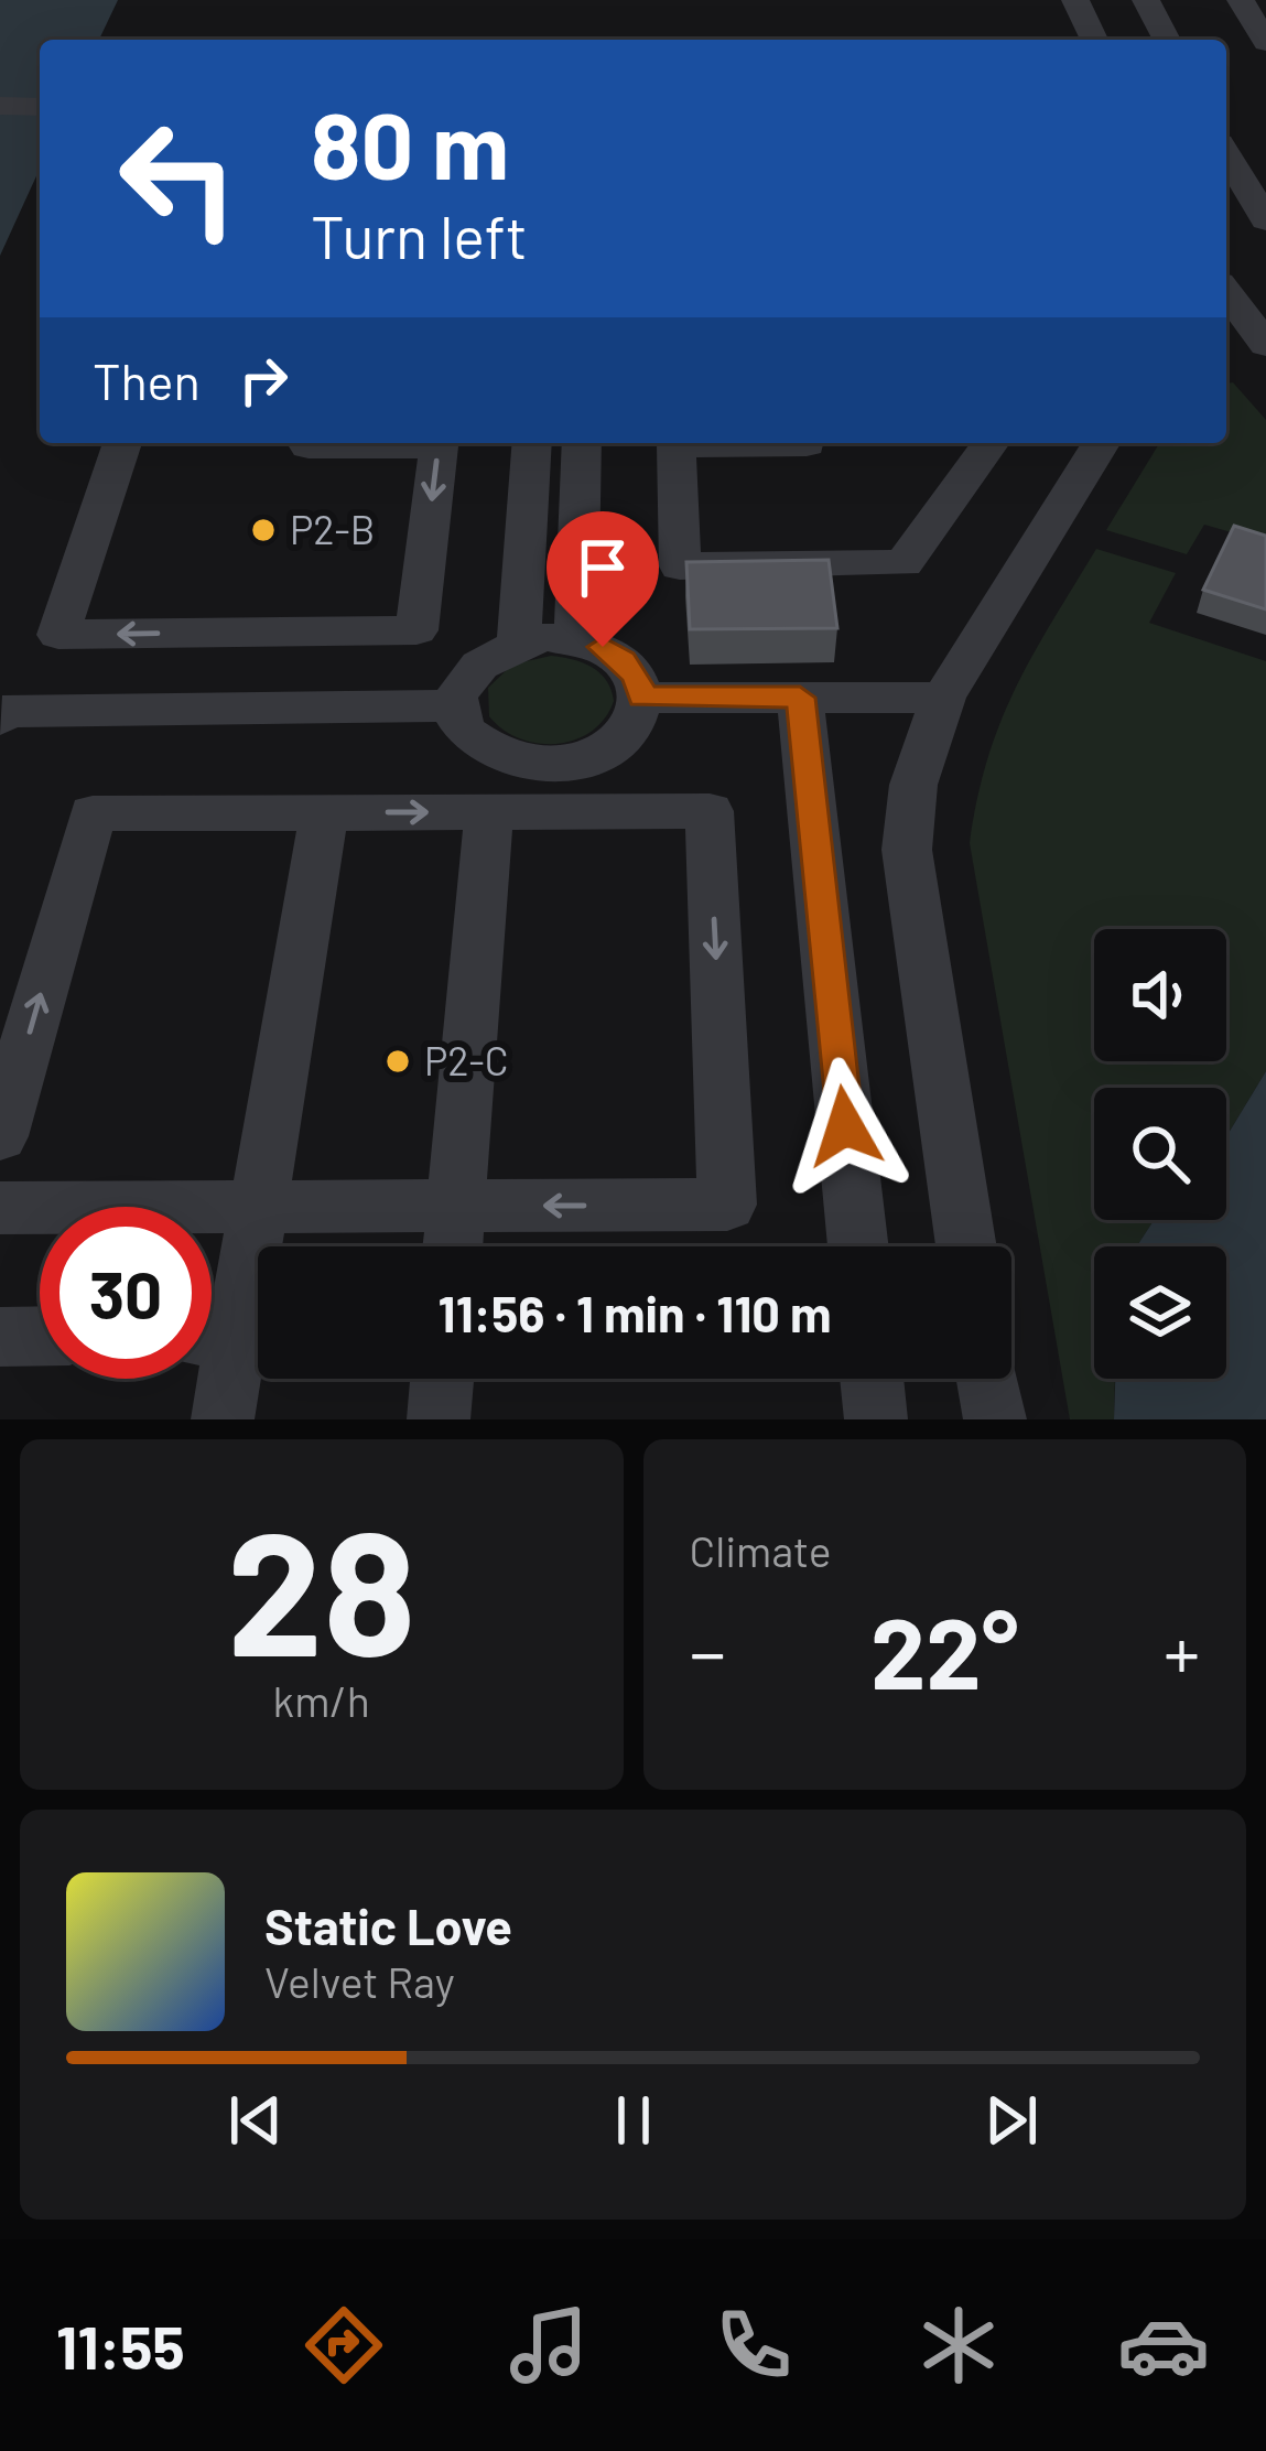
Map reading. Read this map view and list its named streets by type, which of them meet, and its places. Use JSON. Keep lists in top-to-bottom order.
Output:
{
  "places": ["P2-B", "P2-C"],
  "page": {
    "turn": ["80 m", "Turn left"],
    "then": "Then",
    "limit": "30",
    "trip": "11:56 · 1 min · 110 m",
    "tile": [
      ["28", "km/h"],
      "Climate"
    ],
    "heat": ["−", "22°", "+"],
    "song": ["Static Love", "Velvet Ray"],
    "tabs": "11:55"
  }
}
